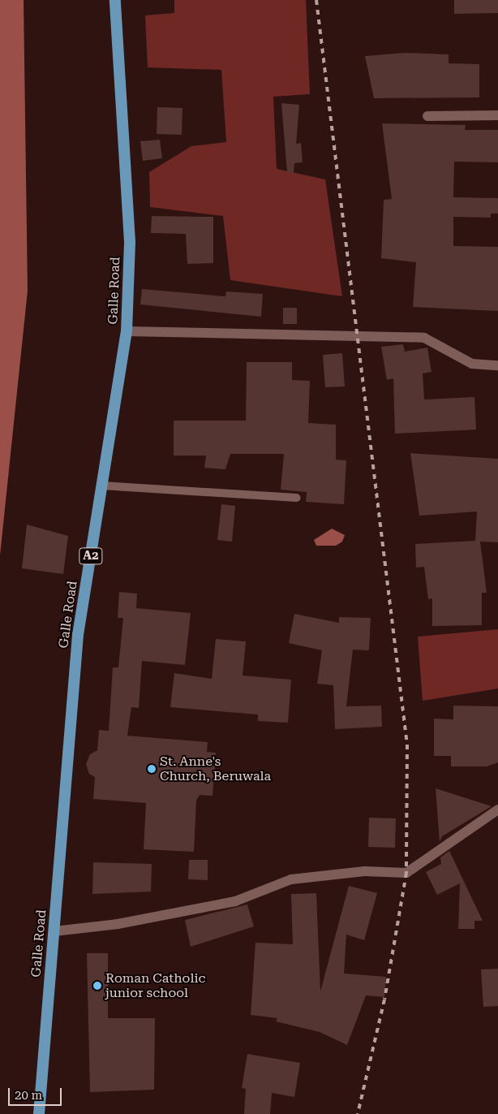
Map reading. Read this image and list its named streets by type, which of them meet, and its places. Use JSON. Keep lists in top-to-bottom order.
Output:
{
  "streets": {
    "highway": ["Galle Road", "A2"]
  },
  "places": ["St. Anne's Church, Beruwala", "Roman Catholic junior school"],
  "scale_bar": "20 m"
}
